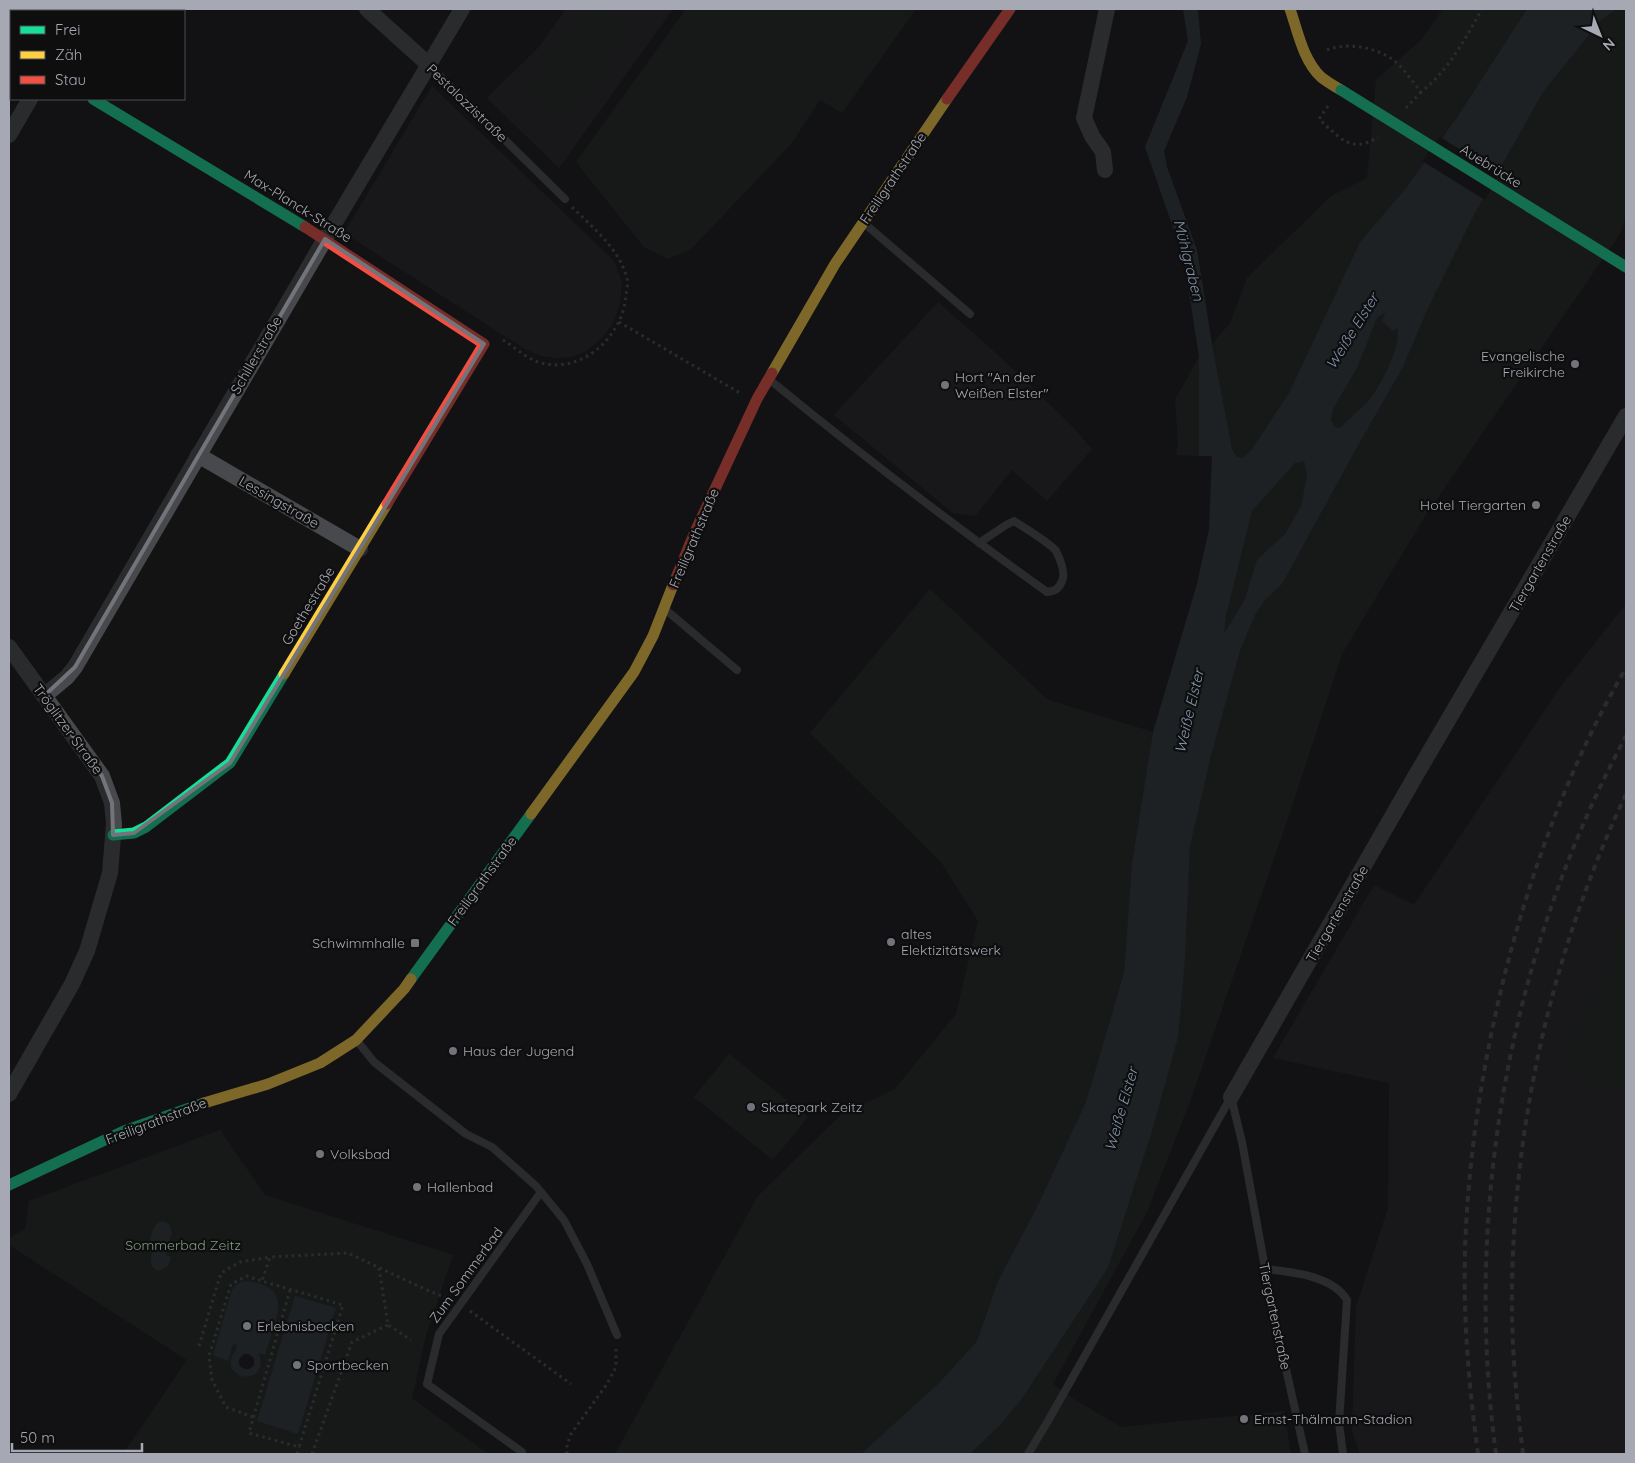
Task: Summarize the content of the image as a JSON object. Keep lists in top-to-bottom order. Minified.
{"streets":{"street":["Pestalozzistraße","Auebrücke","Freiligrathstraße","Max-Planck-Straße","Schillerstraße","Lessingstraße","Tiergartenstraße","Goethestraße","Tröglitzer Straße"],"lane":["Zum Sommerbad"]},"crossings":[["Pestalozzistraße","Schillerstraße"],["Max-Planck-Straße","Schillerstraße"],["Max-Planck-Straße","Goethestraße"],["Schillerstraße","Lessingstraße"],["Schillerstraße","Tröglitzer Straße"],["Lessingstraße","Goethestraße"],["Goethestraße","Tröglitzer Straße"]],"water":["Mühlgraben","Weiße Elster"],"parks":["Sommerbad Zeitz"],"places":{"other":["Evangelische Freikirche","Hort \"An der Weißen Elster\"","Hotel Tiergarten","altes Elektizitätswerk","Haus der Jugend","Skatepark Zeitz","Volksbad","Hallenbad","Erlebnisbecken","Sportbecken","Ernst-Thälmann-Stadion"],"transit":["Schwimmhalle"]},"legend":["Frei","Zäh","Stau"],"scale_bar":"50 m","north":"bottom right"}
